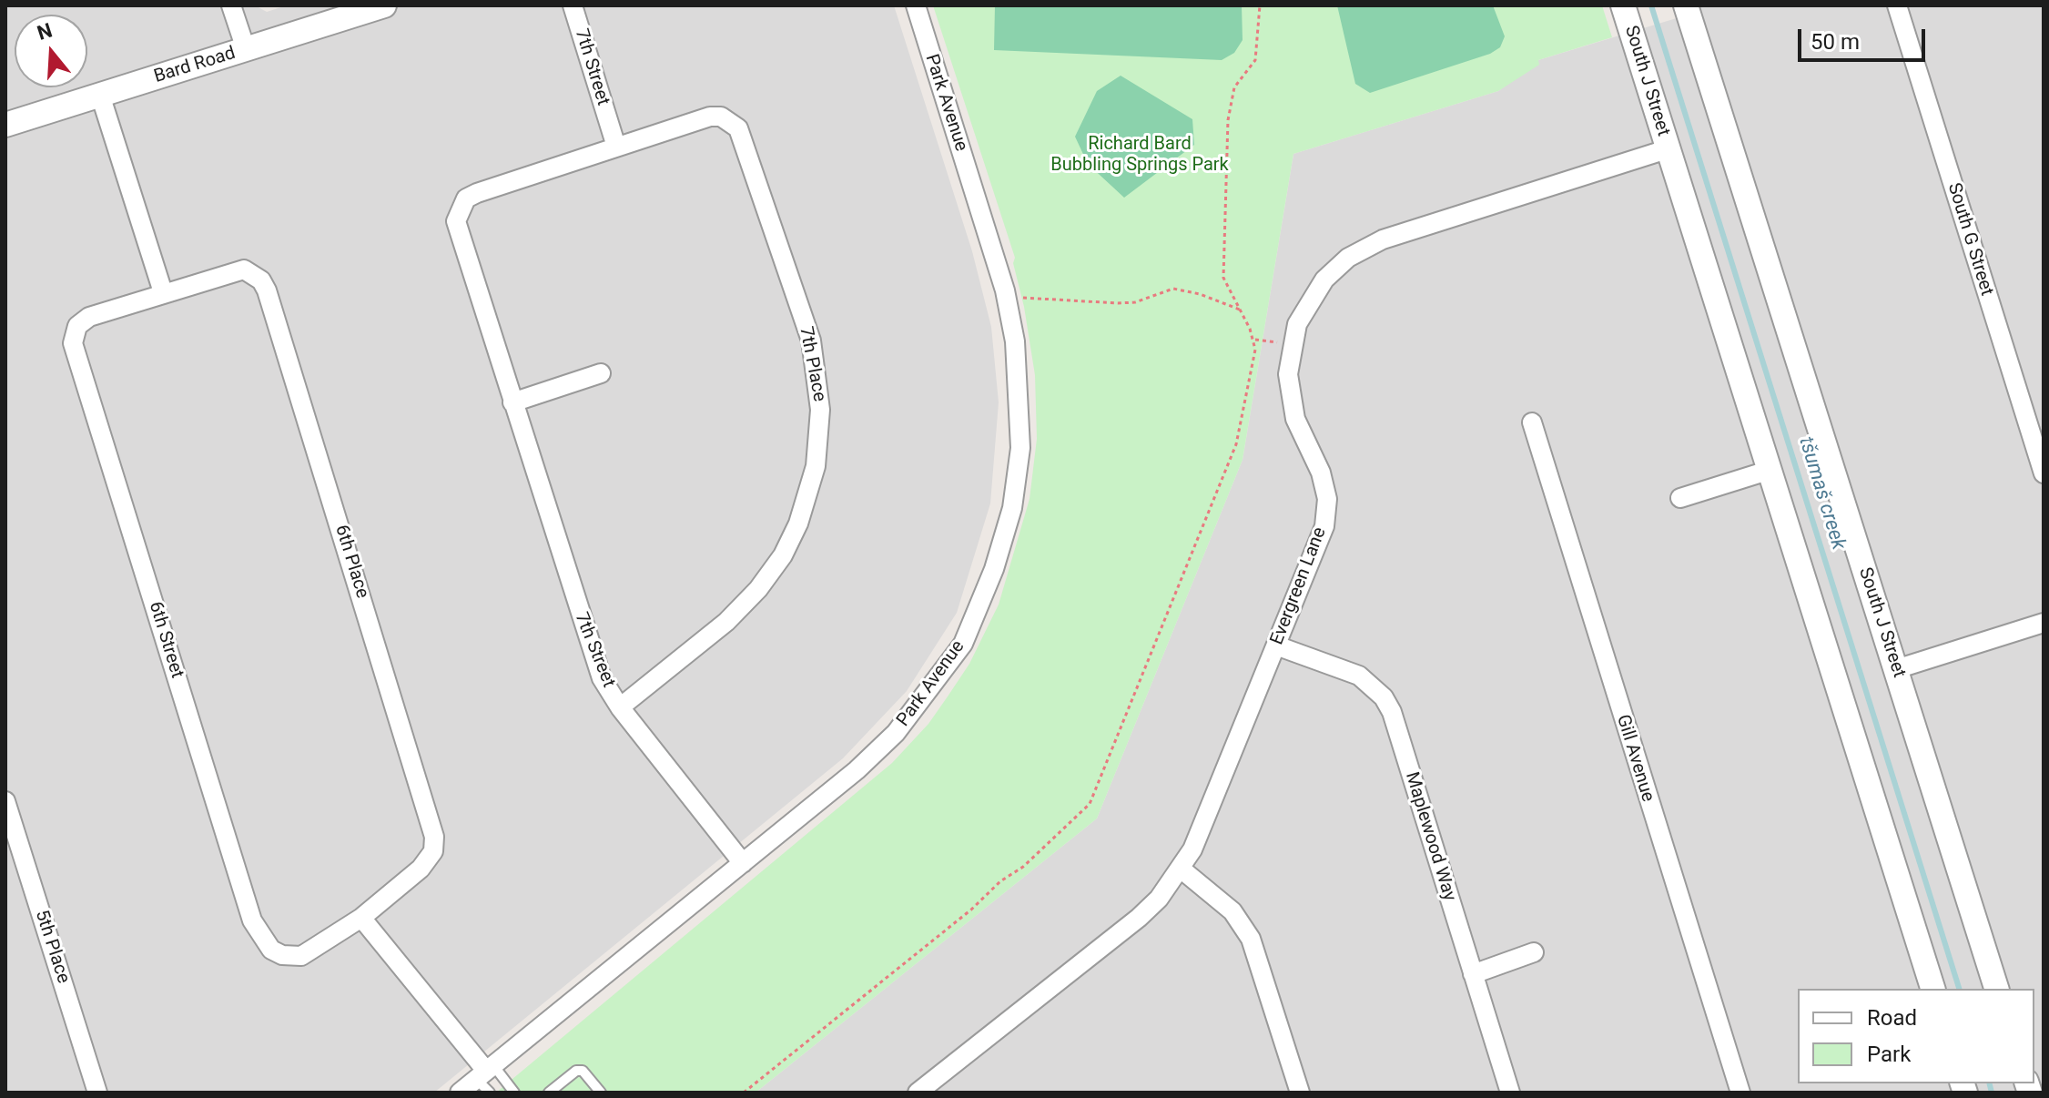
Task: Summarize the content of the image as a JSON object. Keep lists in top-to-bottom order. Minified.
{"streets":{"street":["Bard Road","7th Street","South J Street","Park Avenue","South G Street","7th Place","6th Place","Evergreen Lane","6th Street","Gill Avenue","Maplewood Way","5th Place"]},"crossings":[["7th Street","Park Avenue"],["7th Street","7th Place"],["South J Street","Evergreen Lane"],["6th Place","6th Street"],["Evergreen Lane","Maplewood Way"]],"water":["tšumaš creek"],"parks":["Richard Bard Bubbling Springs Park"],"legend":["Road","Park"],"scale_bar":"50 m","north":"top"}
